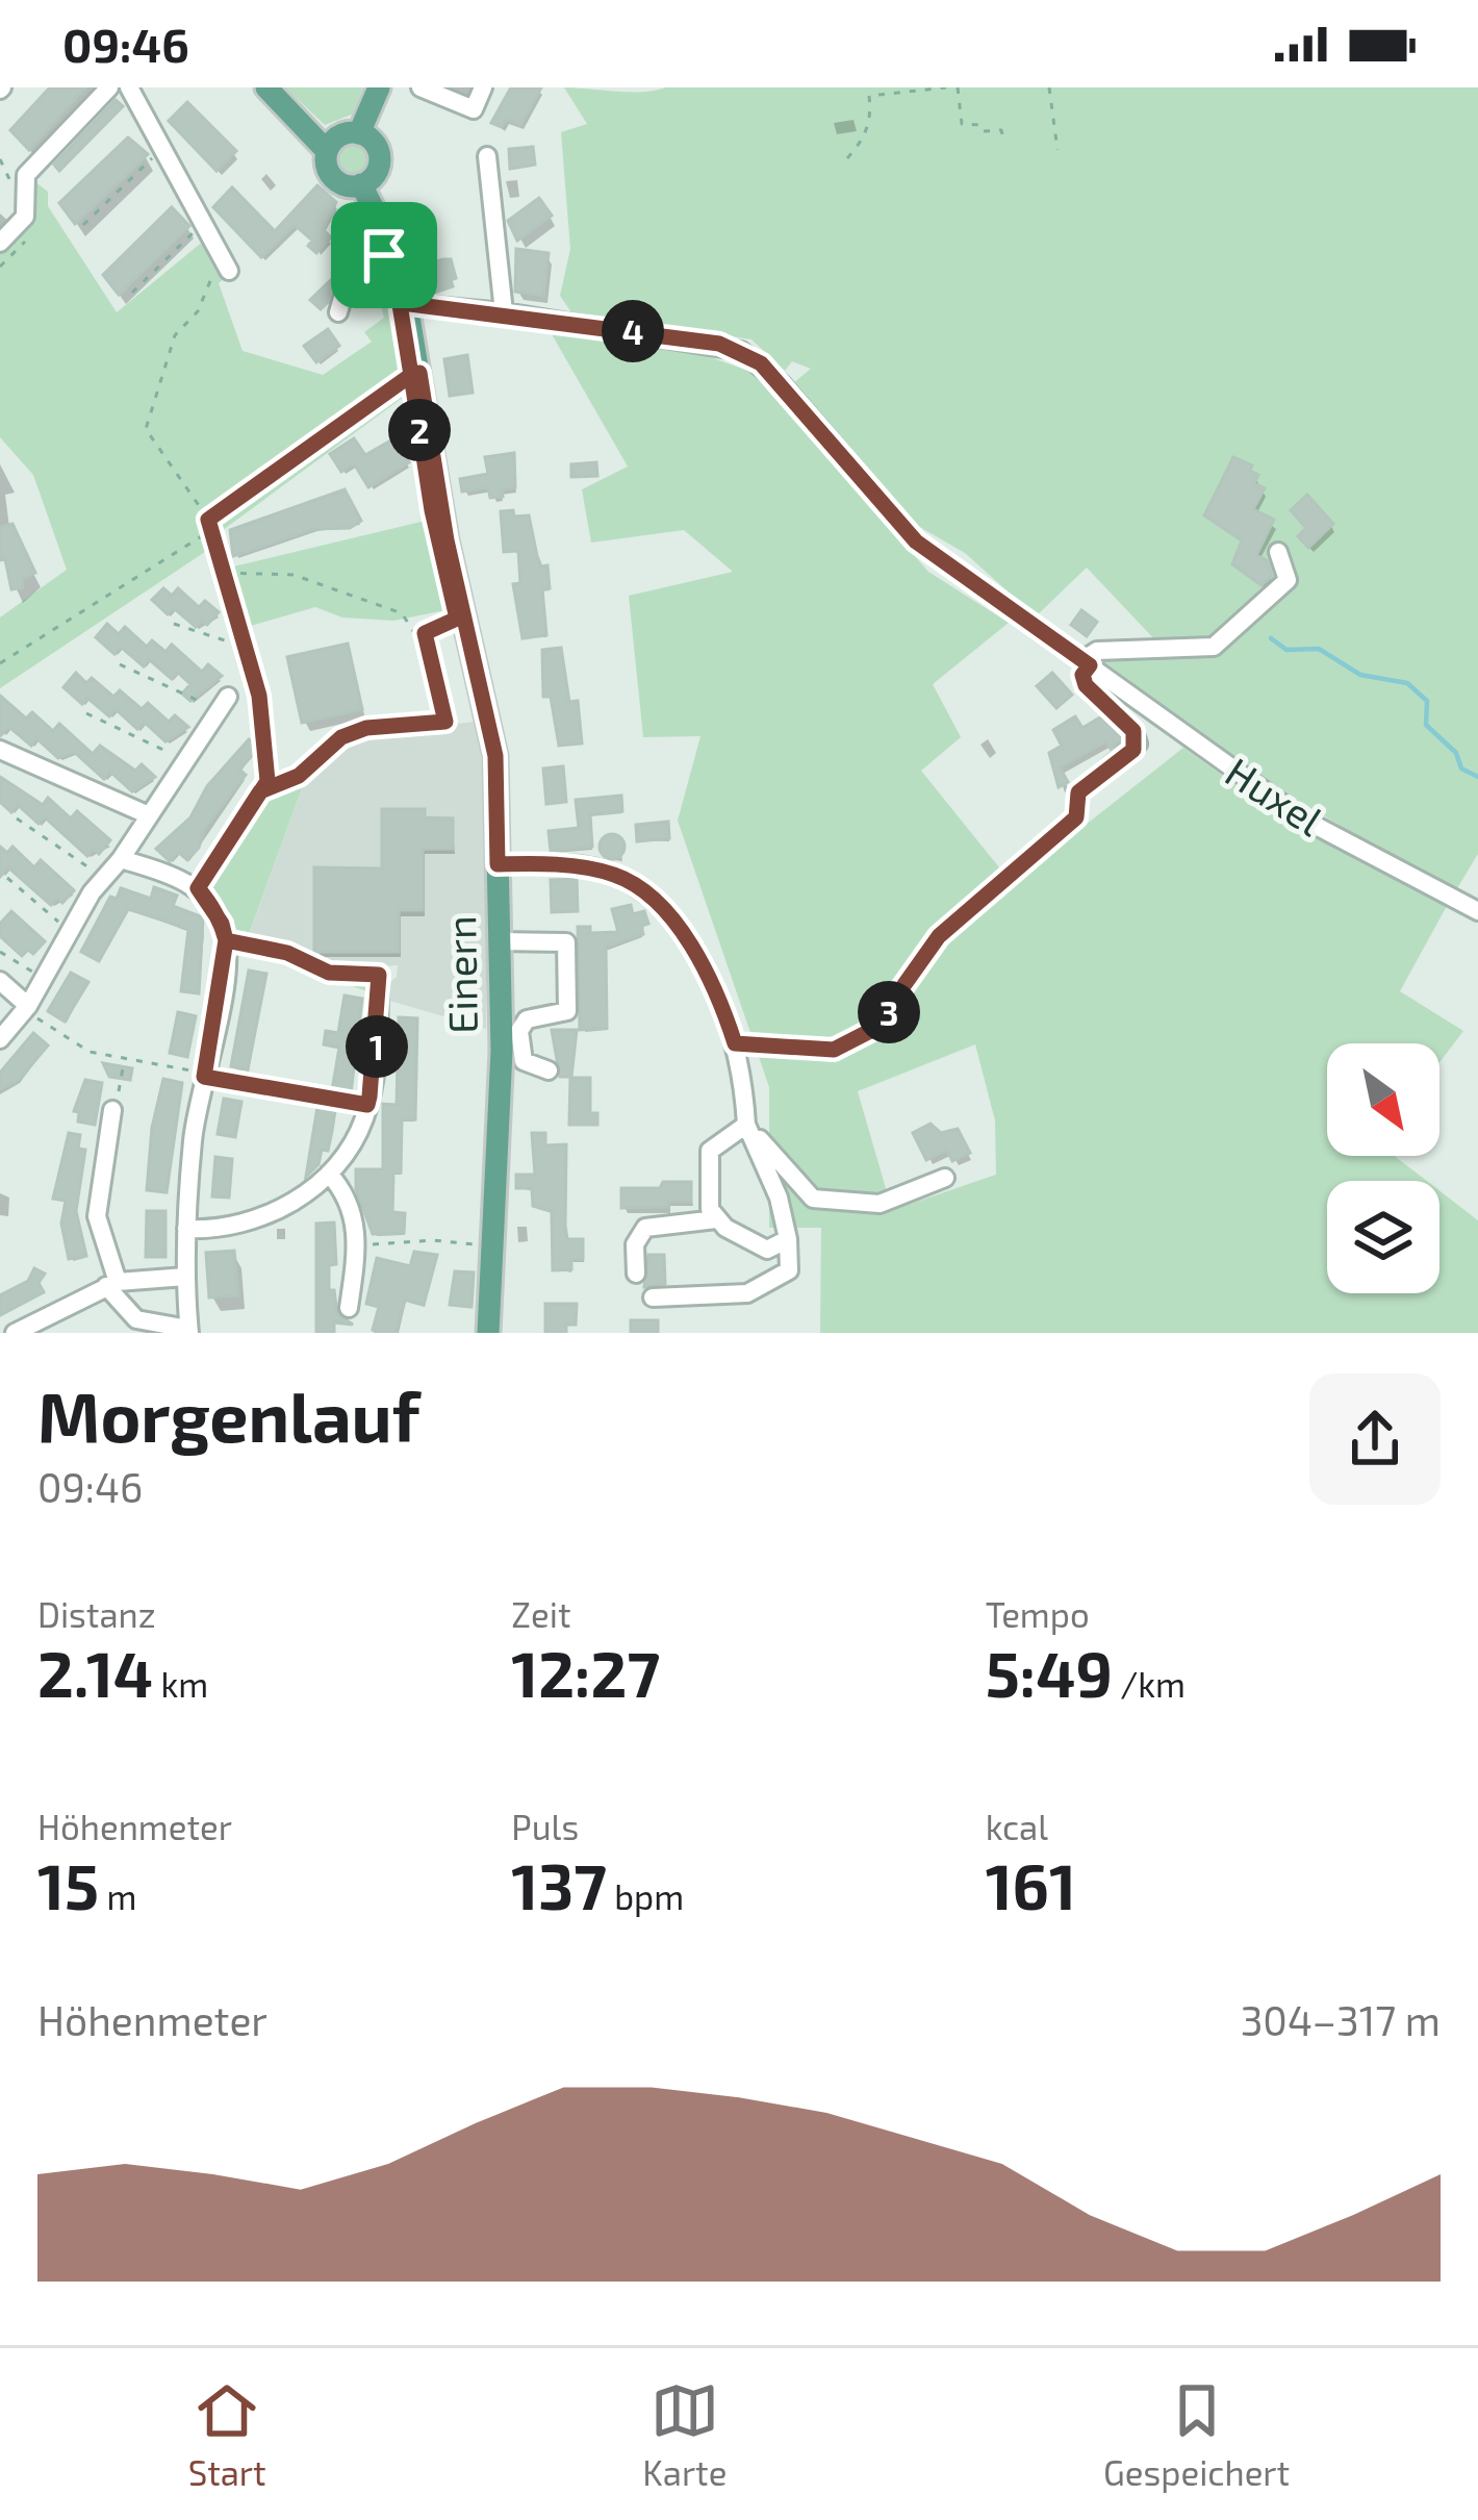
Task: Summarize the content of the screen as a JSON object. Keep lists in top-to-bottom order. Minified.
{"streets":{"main road":["Einern"],"street":["Huxel"]},"crossings":[["Huxel","Einern"]],"north":"bottom right","page":{"status":"09:46","pins":["4","2","3","1"],"heading":["Morgenlauf","09:46"],"stats":[["Distanz","2.14 km"],["Zeit","12:27"],["Tempo","5:49 /km"],["Höhenmeter","15 m"],["Puls","137 bpm"],["kcal","161"]],"chart":["Höhenmeter","304–317 m"],"tabs":["Start","Karte","Gespeichert"]}}
